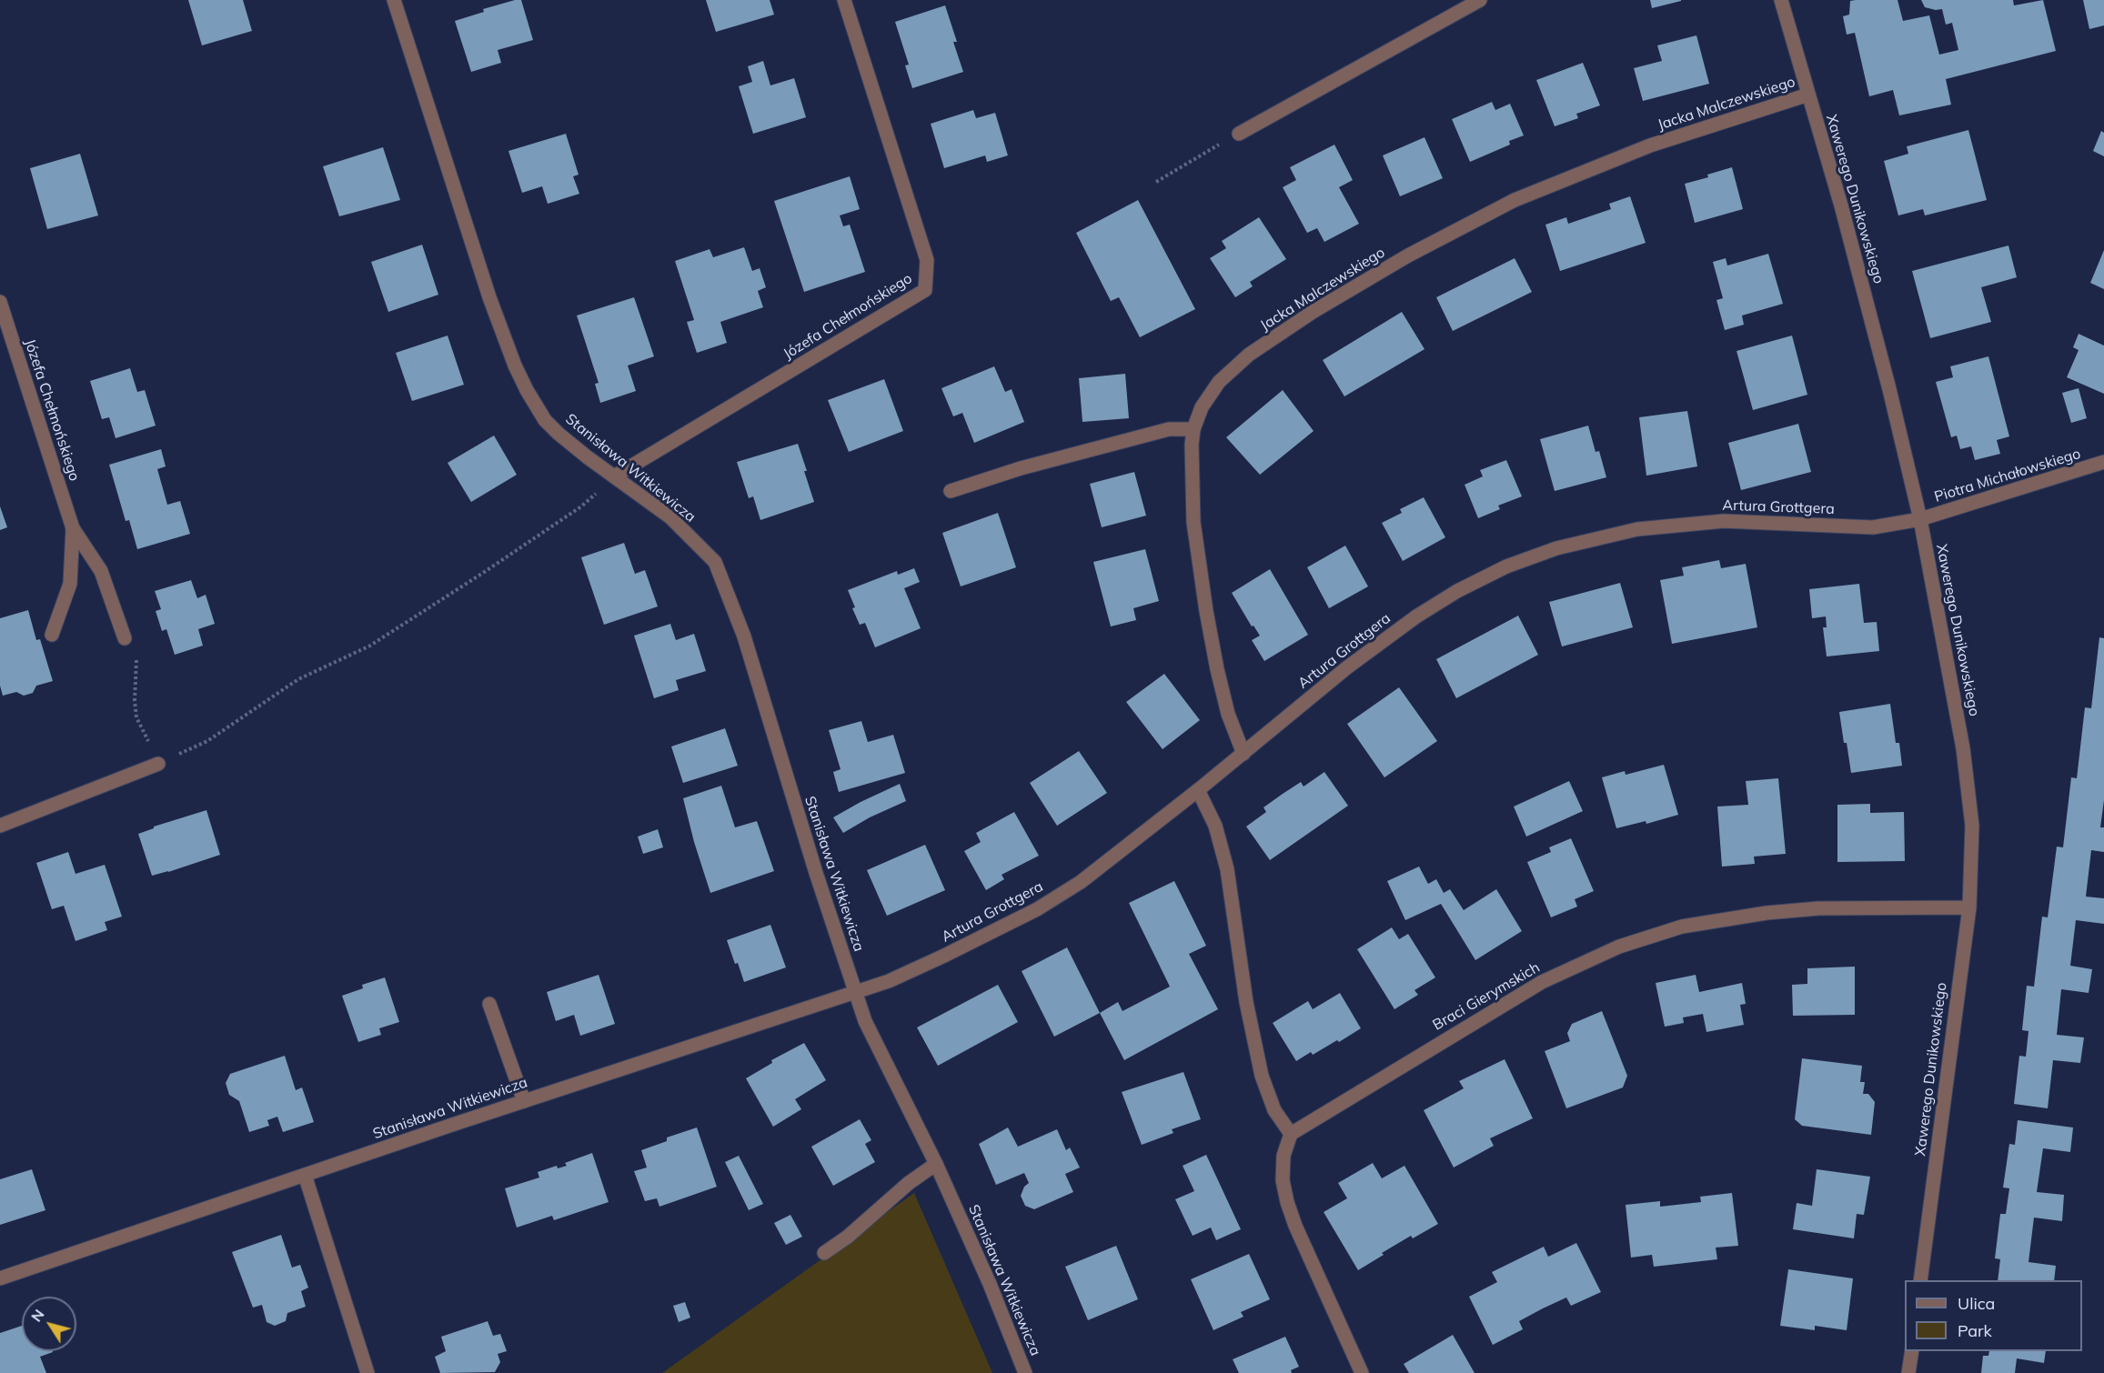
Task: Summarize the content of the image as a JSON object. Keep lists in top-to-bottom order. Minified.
{"streets":{"street":["Jacka Malczewskiego","Xawerego Dunikowskiego","Józefa Chełmońskiego","Stanisława Witkiewicza","Piotra Michałowskiego","Artura Grottgera","Braci Gierymskich"]},"crossings":[["Jacka Malczewskiego","Xawerego Dunikowskiego"],["Jacka Malczewskiego","Artura Grottgera"],["Xawerego Dunikowskiego","Piotra Michałowskiego"],["Xawerego Dunikowskiego","Artura Grottgera"],["Xawerego Dunikowskiego","Braci Gierymskich"],["Józefa Chełmońskiego","Stanisława Witkiewicza"],["Stanisława Witkiewicza","Artura Grottgera"],["Piotra Michałowskiego","Artura Grottgera"]],"legend":["Ulica","Park"],"north":"top left"}
